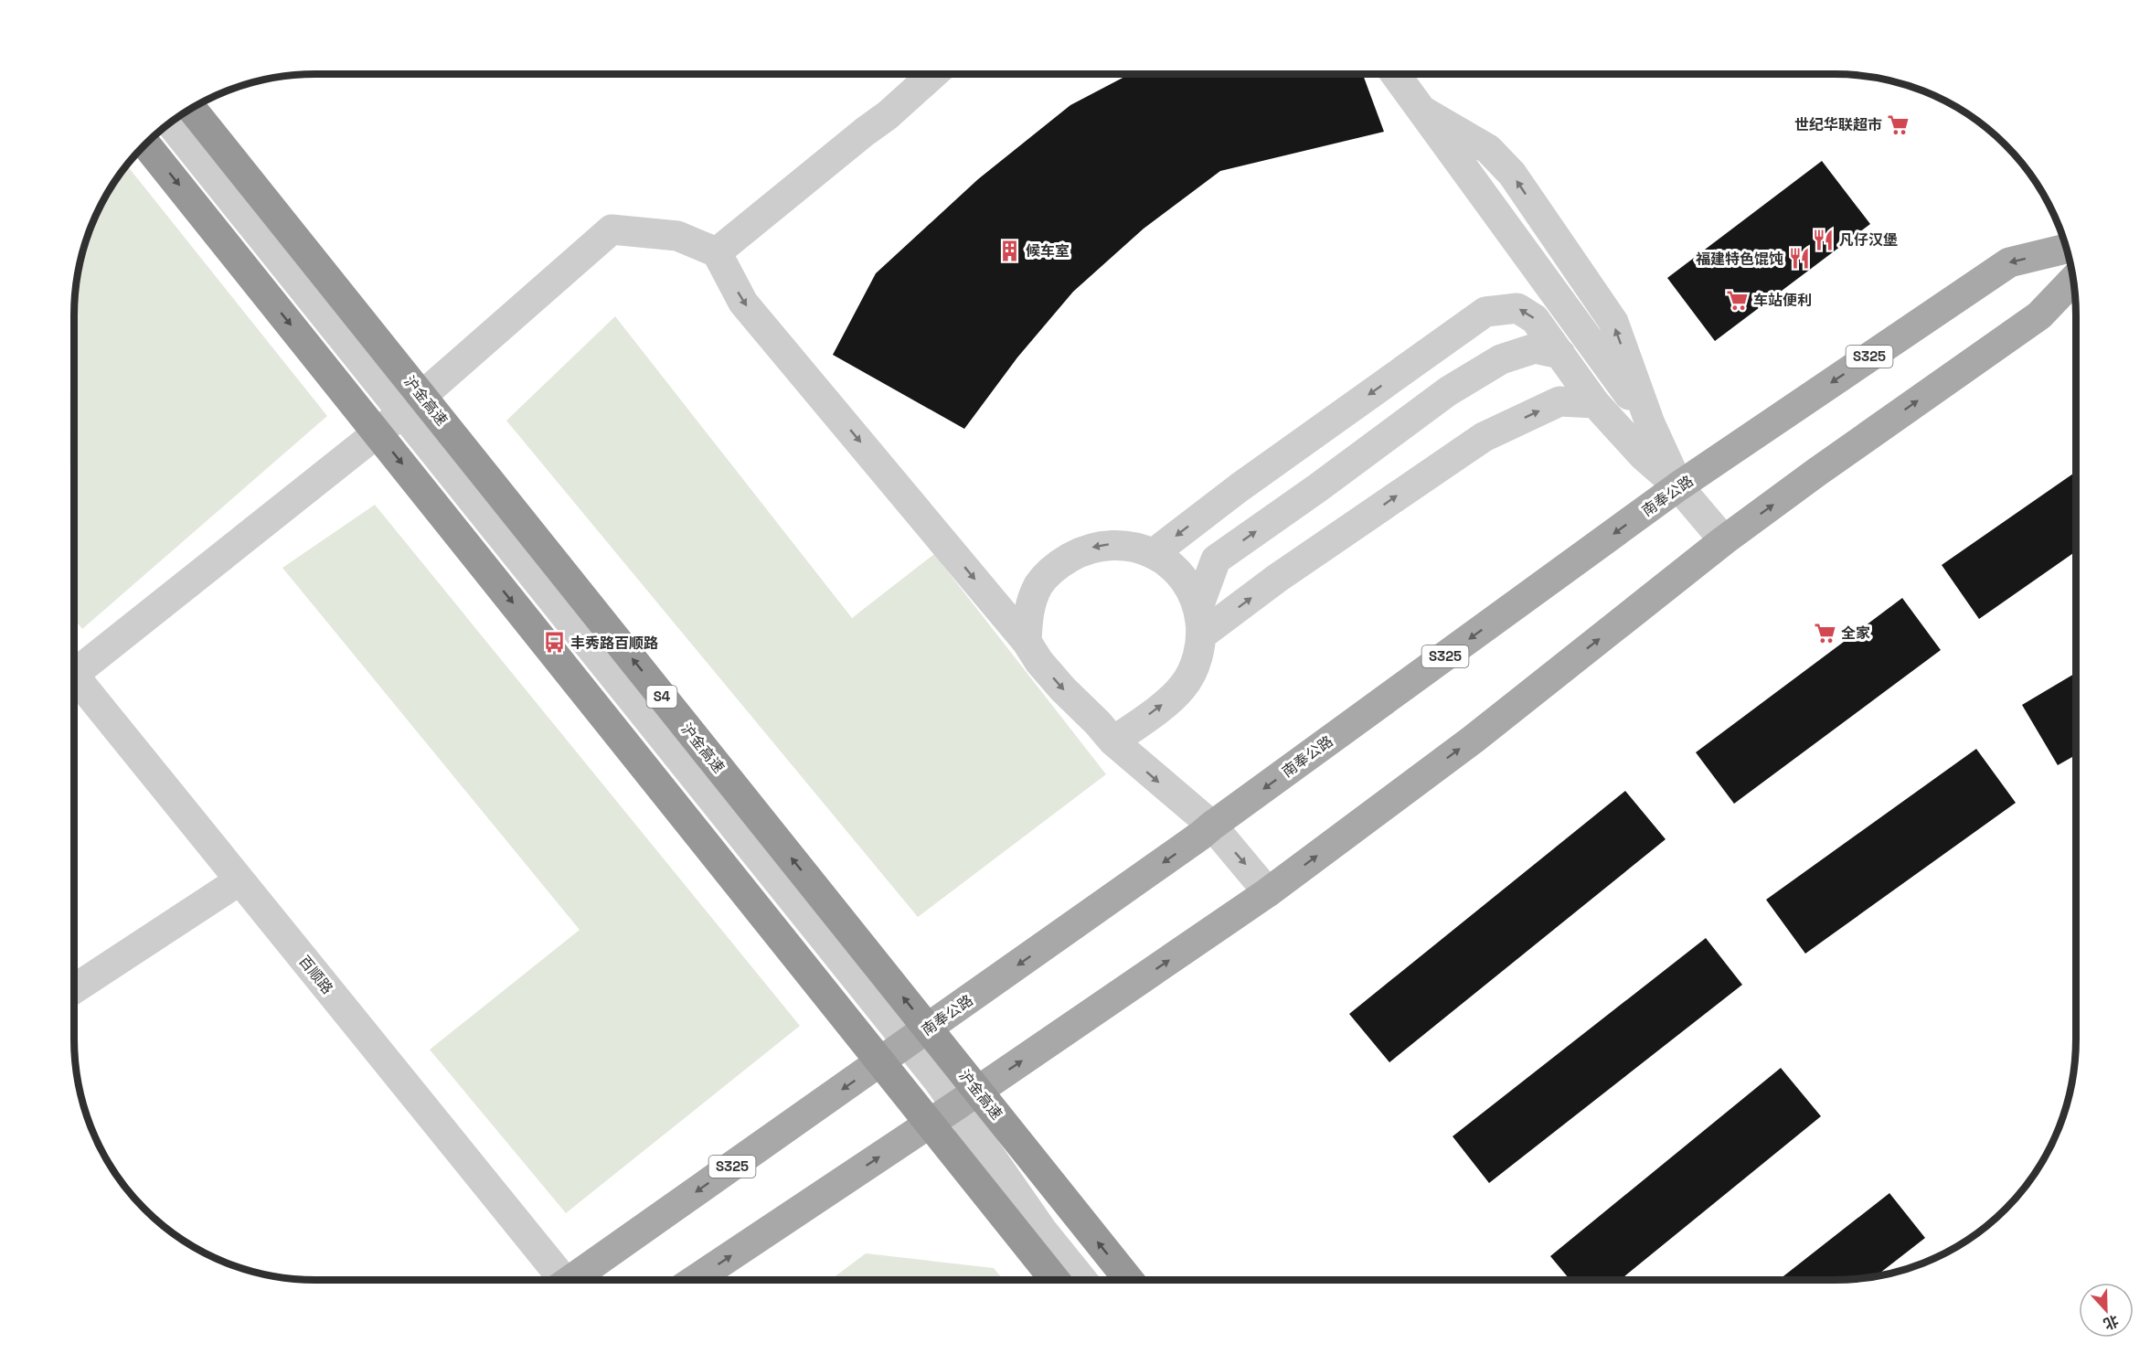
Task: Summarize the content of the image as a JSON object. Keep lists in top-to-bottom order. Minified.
{"streets":{"highway":["沪金高速","S4"],"main road":["S325","南奉公路"],"street":["百顺路"]},"places":{"supermarket":["世纪华联超市","车站便利","全家"],"restaurant":["凡仔汉堡","福建特色馄饨"],"building":["候车室"],"bus stop":["丰秀路百顺路"]},"north":"bottom"}
